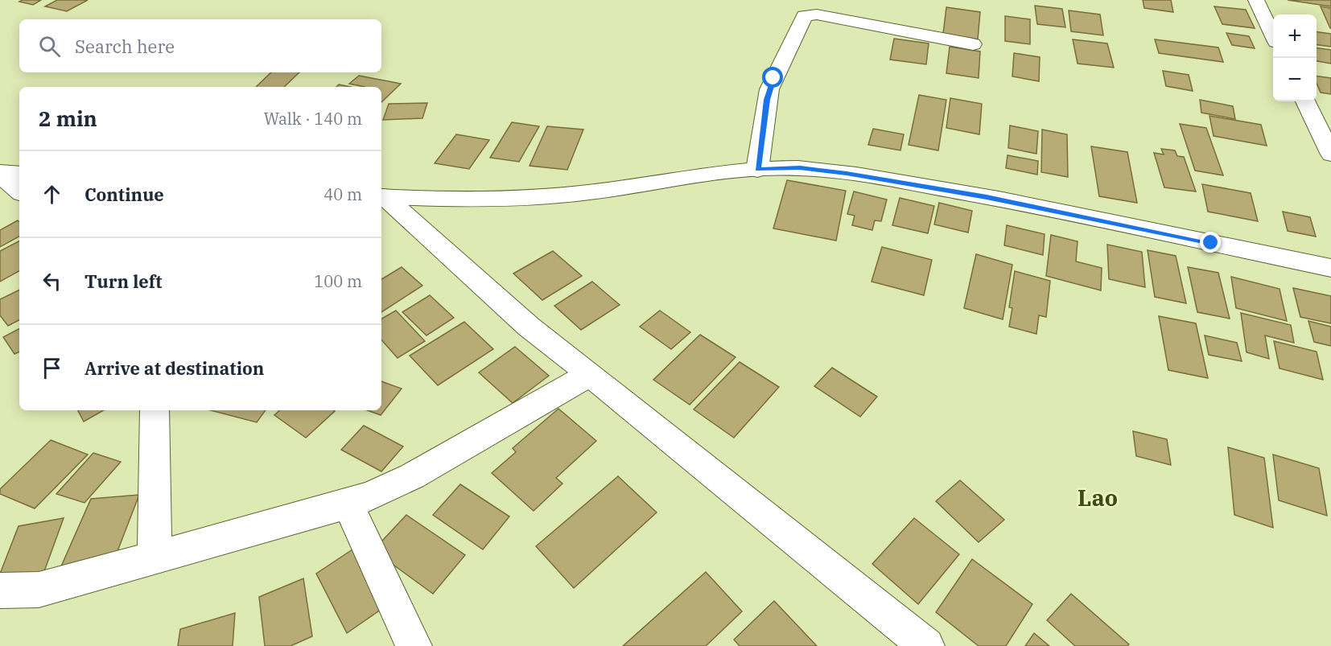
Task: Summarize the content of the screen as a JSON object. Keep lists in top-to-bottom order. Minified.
{"districts":["Lao"],"page":{"map_buttons":["+","−"],"search":"Search here","heading":["2 min","Walk · 140 m"],"list":[["Continue","40 m"],["Turn left","100 m"],"Arrive at destination"]}}
